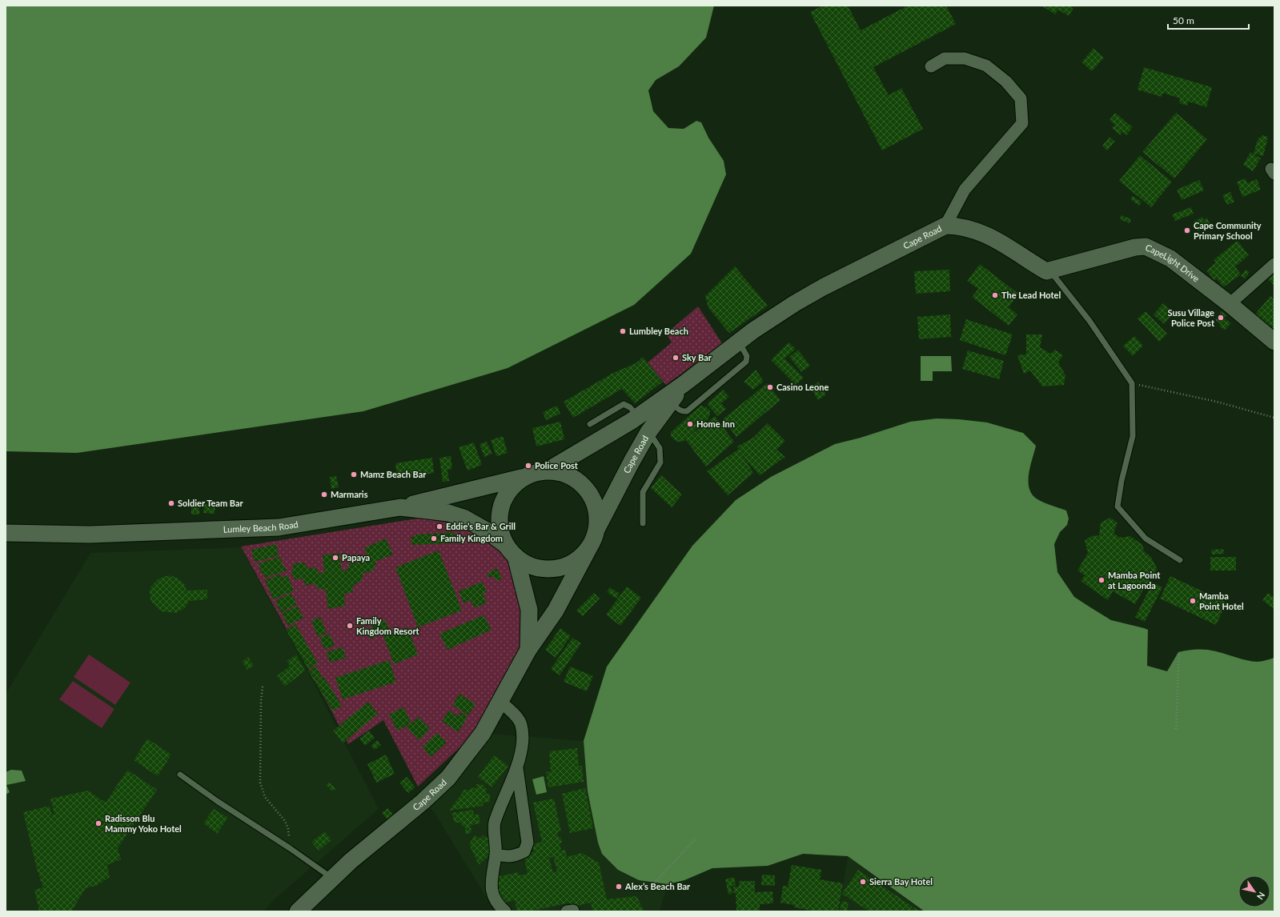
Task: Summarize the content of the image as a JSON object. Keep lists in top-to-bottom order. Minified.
{"streets":{"main road":["Cape Road","CapeLight Drive","Lumley Beach Road"]},"crossings":[["Cape Road","CapeLight Drive"],["Cape Road","Lumley Beach Road"]],"places":["Cape Community Primary School","The Lead Hotel","Susu Village Police Post","Lumbley Beach","Sky Bar","Casino Leone","Home Inn","Police Post","Mamz Beach Bar","Marmaris","Soldier Team Bar","Eddie’s Bar & Grill","Family Kingdom","Papaya","Mamba Point at Lagoonda","Mamba Point Hotel","Family Kingdom Resort","Radisson Blu Mammy Yoko Hotel","Sierra Bay Hotel","Alex’s Beach Bar"],"scale_bar":"50 m","north":"bottom right"}
